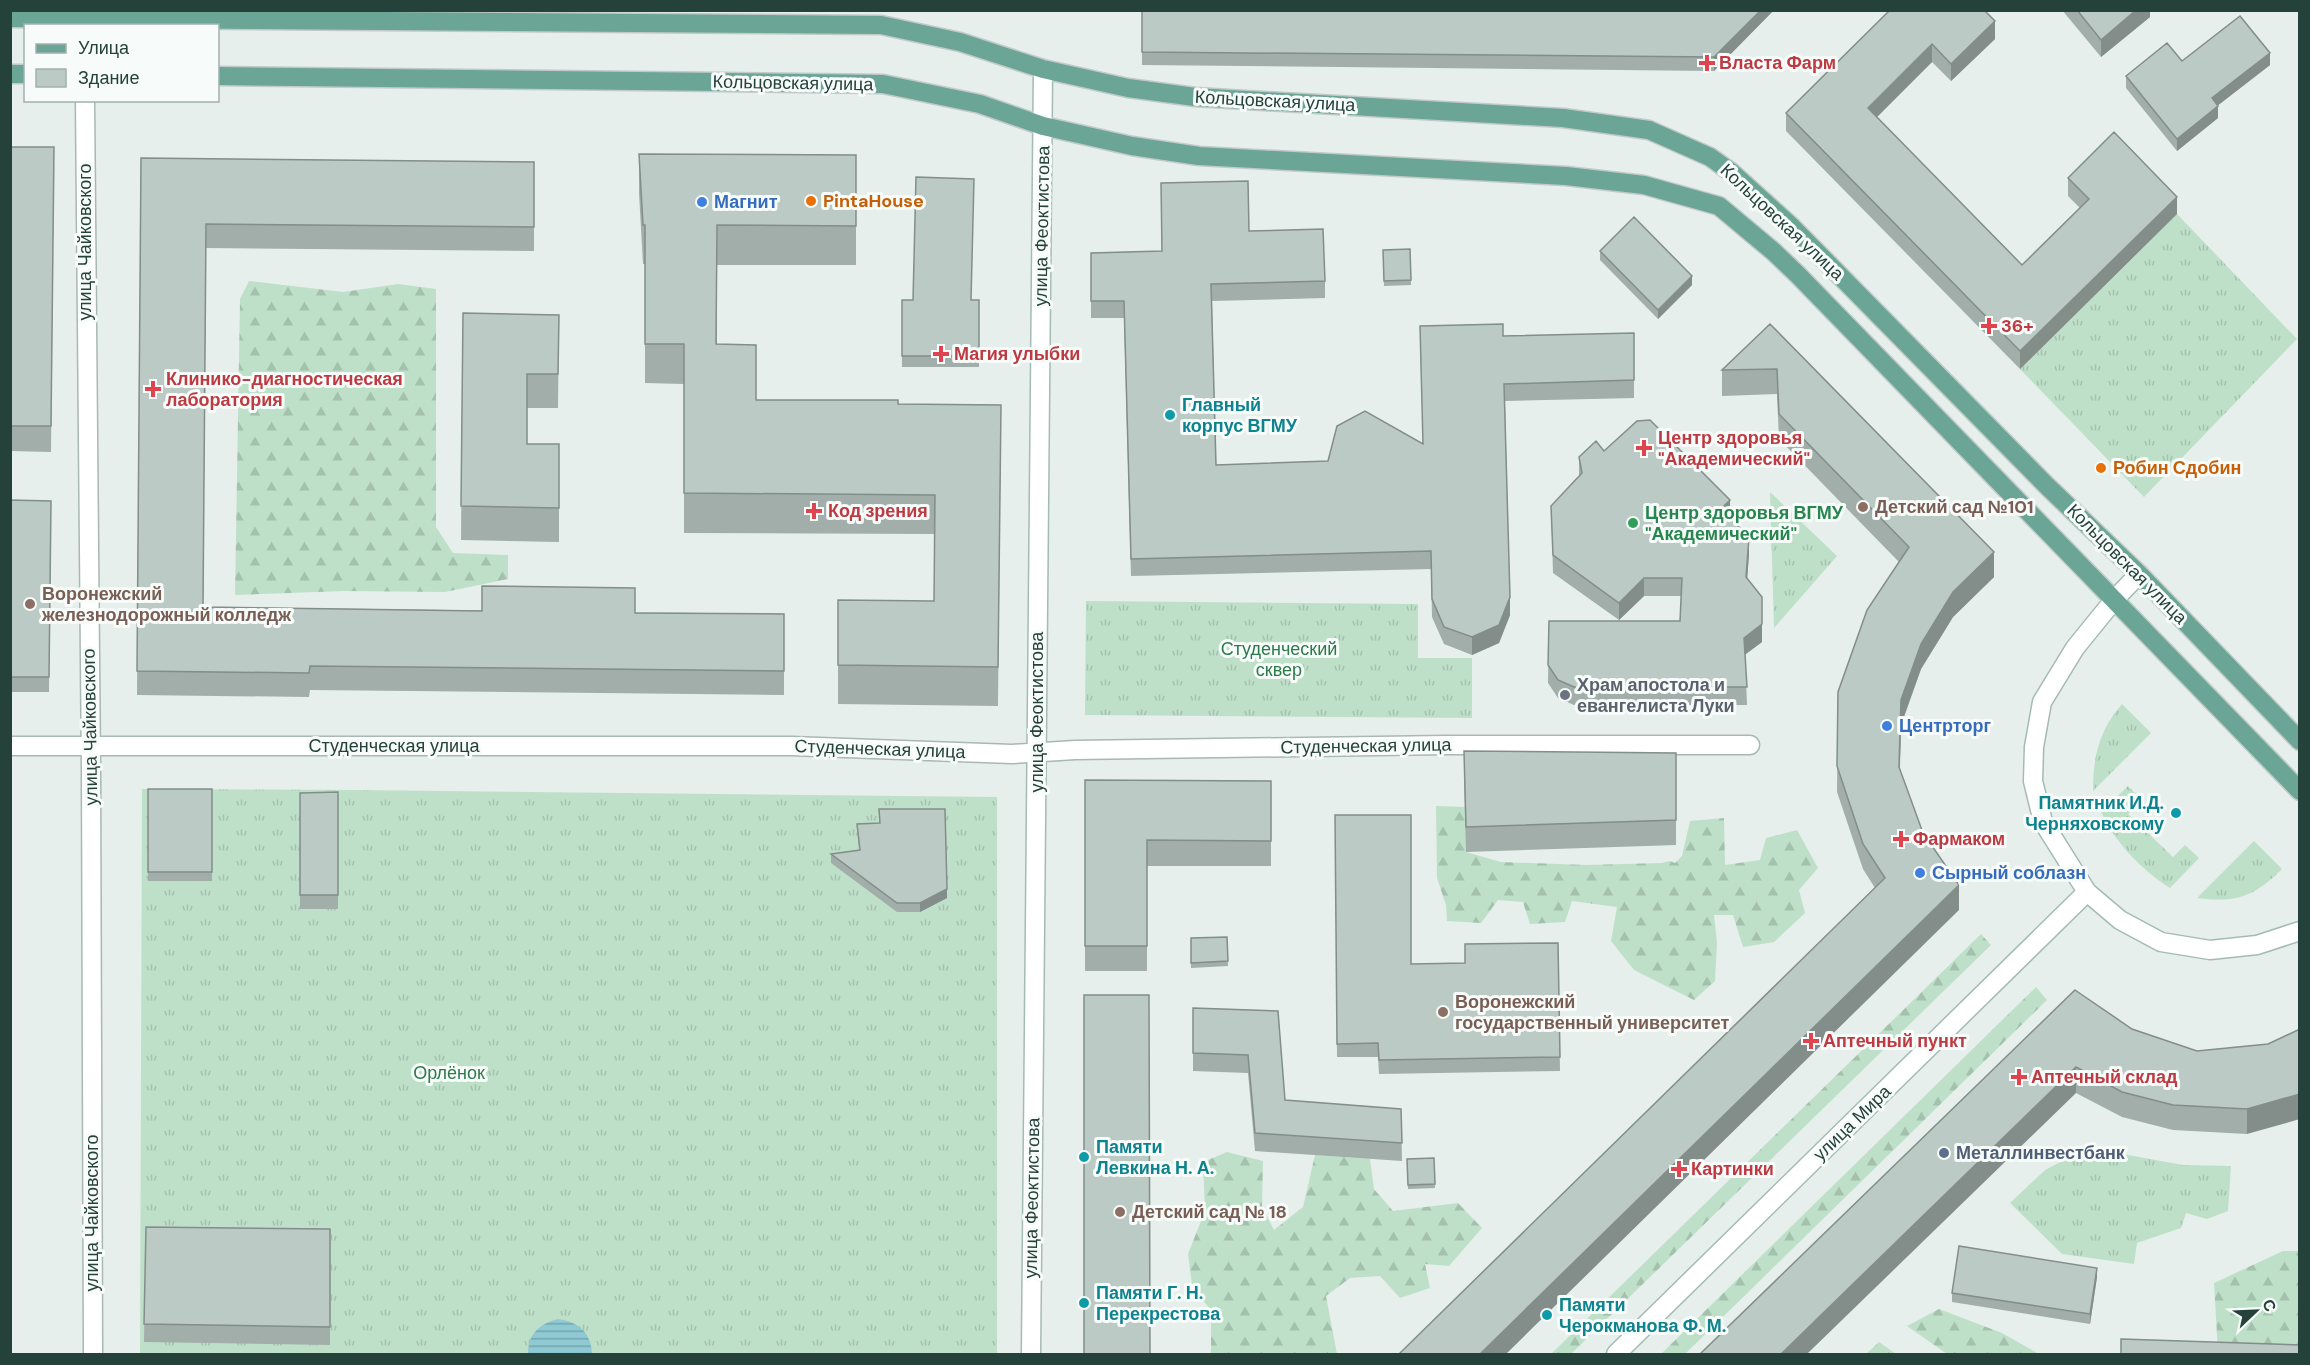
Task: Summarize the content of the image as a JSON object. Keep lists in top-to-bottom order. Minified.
{"streets":{"main road":["Кольцовская улица"],"street":["улица Феоктистова","улица Чайковского","Студенческая улица","улица Мира"]},"crossings":[["Кольцовская улица","улица Феоктистова"],["улица Феоктистова","Студенческая улица"],["улица Чайковского","Студенческая улица"]],"parks":["Студенческий сквер","Орлёнок"],"places":{"health":["Власта Фарм","36+","Магия улыбки","Клинико-диагностическая лаборатория","Центр здоровья \"Академический\"","Код зрения","Фармаком","Аптечный пункт","Аптечный склад","Картинки"],"other":["PintaHouse","Магнит","Главный корпус ВГМУ","Робин Сдобин","Детский сад №101","Центр здоровья ВГМУ \"Академический\"","Воронежский железнодорожный колледж","Храм апостола и евангелиста Луки","Центрторг","Памятник И.Д. Черняховскому","Сырный соблазн","Воронежский государственный университет","Металлинвестбанк","Памяти Левкина Н. А.","Детский сад № 18","Памяти Г. Н. Перекрестова","Памяти Черокманова Ф. М."]},"legend":["Улица","Здание"],"north":"top right"}
